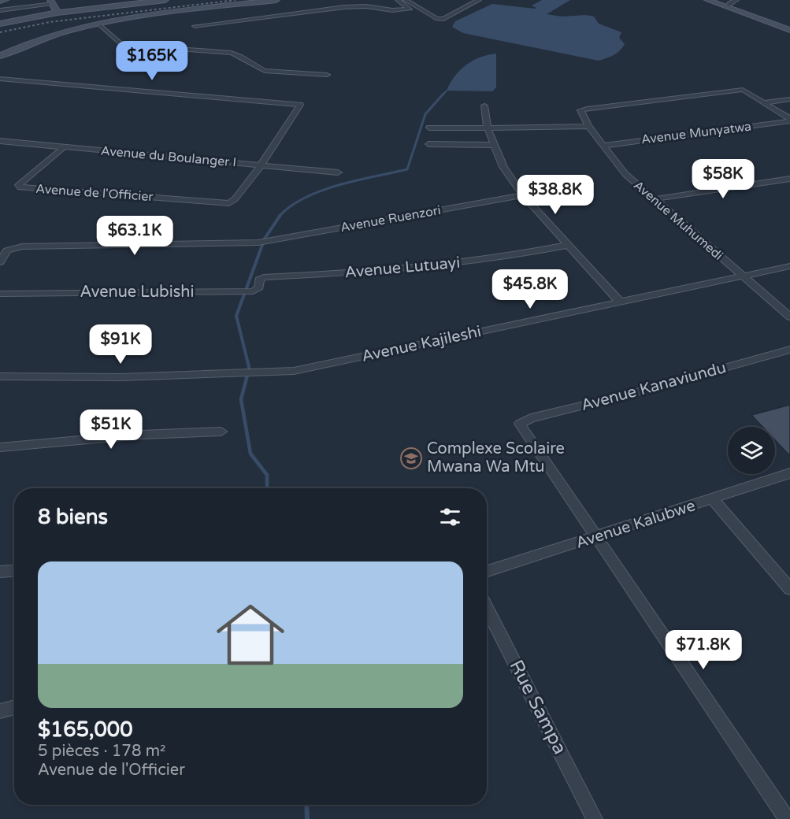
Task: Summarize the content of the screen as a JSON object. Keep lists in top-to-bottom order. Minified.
{"streets":{"street":["Avenue Munyatwa","Avenue du Boulanger I","Avenue de l'Officier","Avenue Ruenzori","Avenue Muhumedi","Avenue Lutuayi","Avenue Lubishi","Avenue Kajileshi","Avenue Kanaviundu","Avenue Kalubwe","Rue Sampa"]},"crossings":[["Avenue Munyatwa","Avenue Muhumedi"],["Avenue du Boulanger I","Avenue de l'Officier"],["Avenue Muhumedi","Avenue Kajileshi"],["Avenue Lutuayi","Avenue Lubishi"],["Avenue Kanaviundu","Avenue Kalubwe"]],"places":{"school or university":["Complexe Scolaire Mwana Wa Mtu"]},"page":{"price":["$165K","$58K","$38.8K","$63.1K","$45.8K","$91K","$51K","$71.8K"],"heading":"8 biens","list":[{"name":"$165,000","note":"5 pièces · 178 m² · Avenue de l'Officier"}]}}
